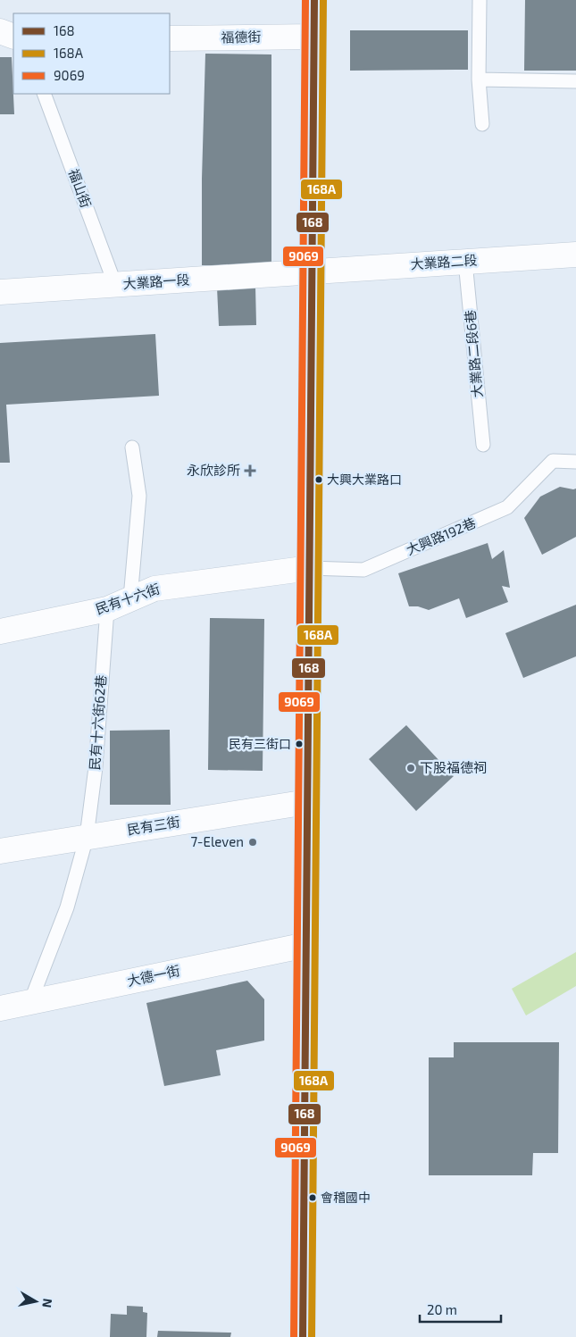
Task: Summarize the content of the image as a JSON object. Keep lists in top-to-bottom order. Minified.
{"streets":{"street":["福德街","大業路二段","大業路一段","民有十六街","民有三街","大德一街"],"lane":["福山街","大業路二段6巷","大興路192巷","民有十六街62巷"]},"crossings":[["福山街","大業路一段"],["大業路二段","大業路一段"],["大業路二段","大業路二段6巷"],["大興路192巷","民有十六街"],["民有十六街","民有十六街62巷"],["民有十六街62巷","民有三街"],["民有十六街62巷","大德一街"]],"places":{"health":["永欣診所"],"other":["大興大業路口","民有三街口","下股福德祠","7-Eleven","會稽國中"]},"lines":["transit line 168","transit line 168A","transit line 9069"],"legend":["168","168A","9069"],"scale_bar":"20 m","north":"right"}
